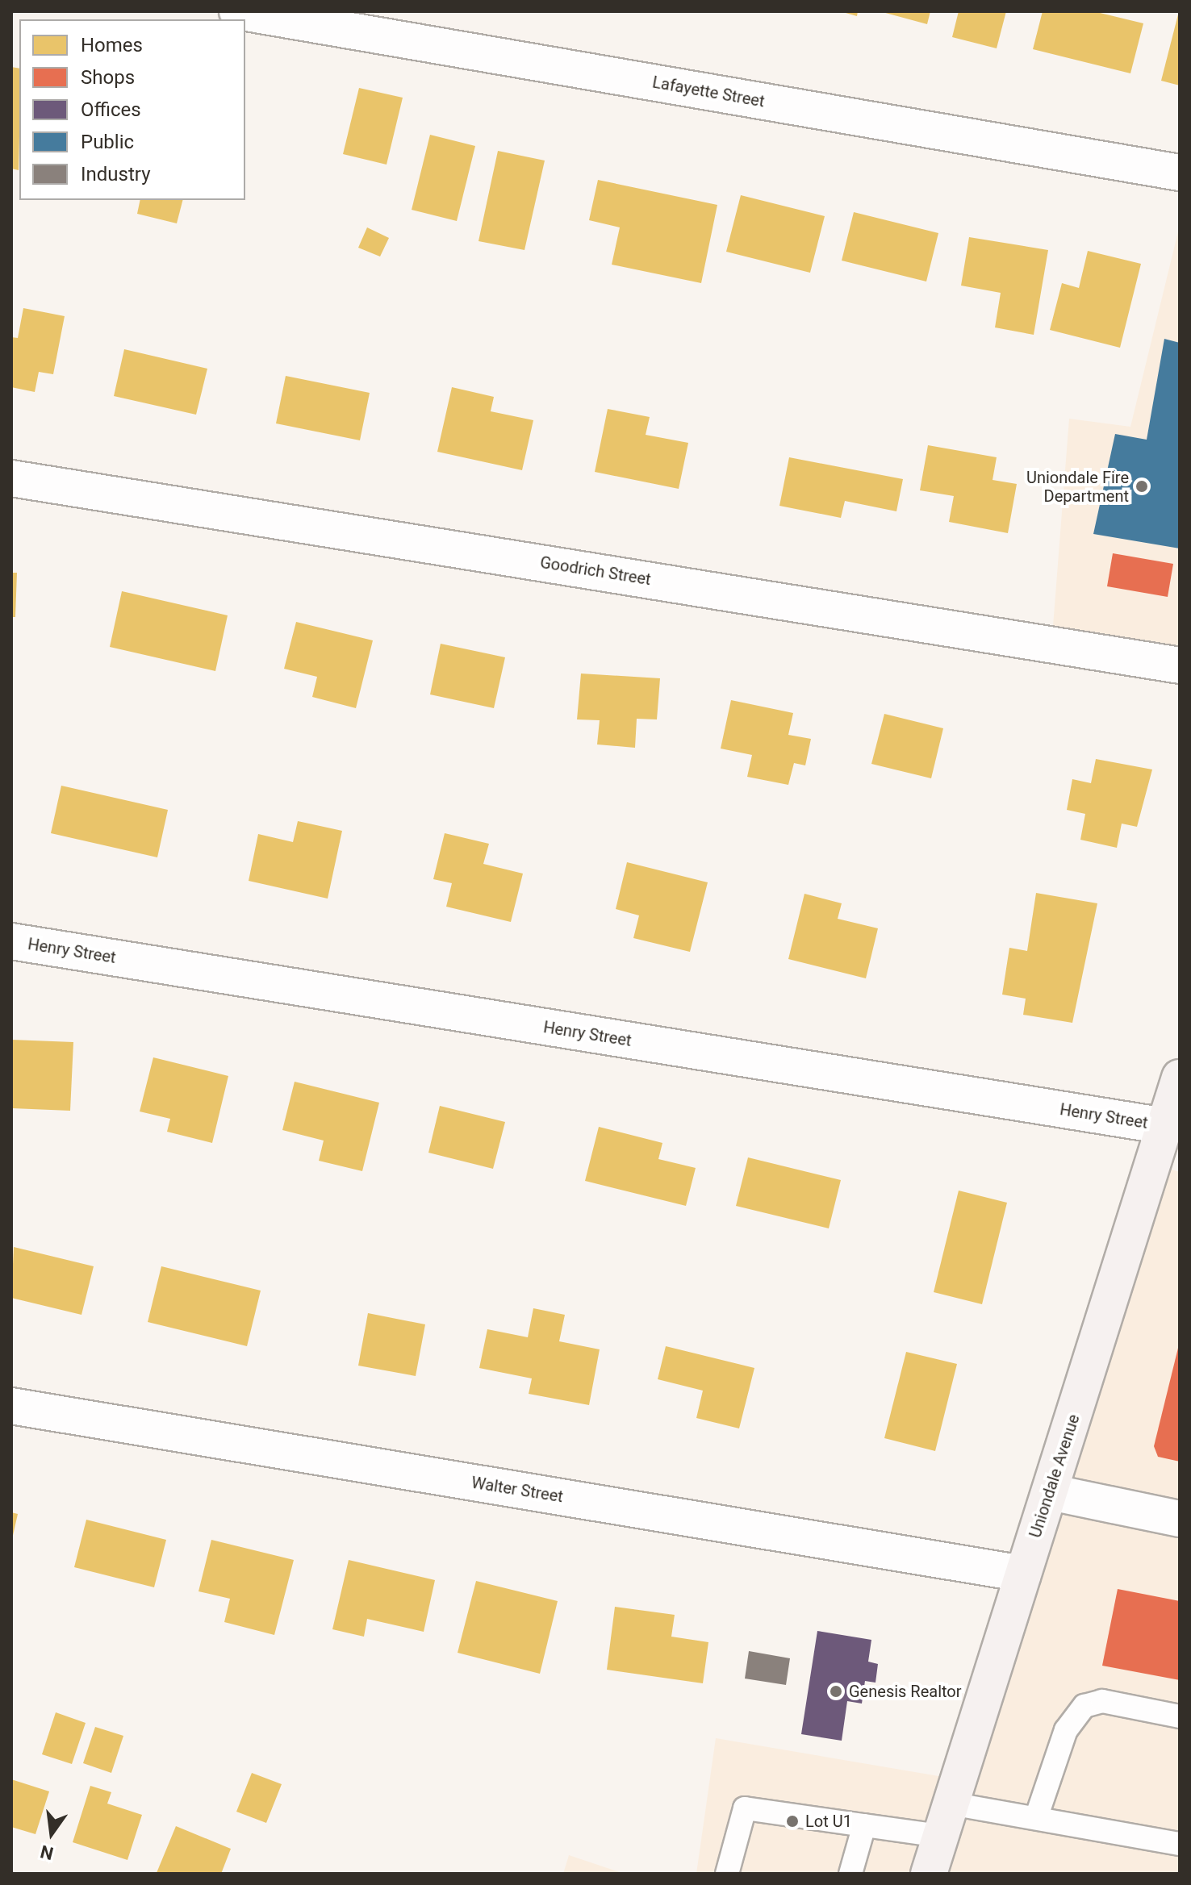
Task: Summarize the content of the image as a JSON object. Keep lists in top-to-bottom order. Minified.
{"streets":{"main road":["Uniondale Avenue"],"street":["Lafayette Street","Goodrich Street","Henry Street","Walter Street"]},"crossings":[["Henry Street","Uniondale Avenue"],["Uniondale Avenue","Walter Street"]],"places":["Uniondale Fire Department","Genesis Realtor","Lot U1"],"legend":["Homes","Shops","Offices","Public","Industry"],"north":"bottom"}
